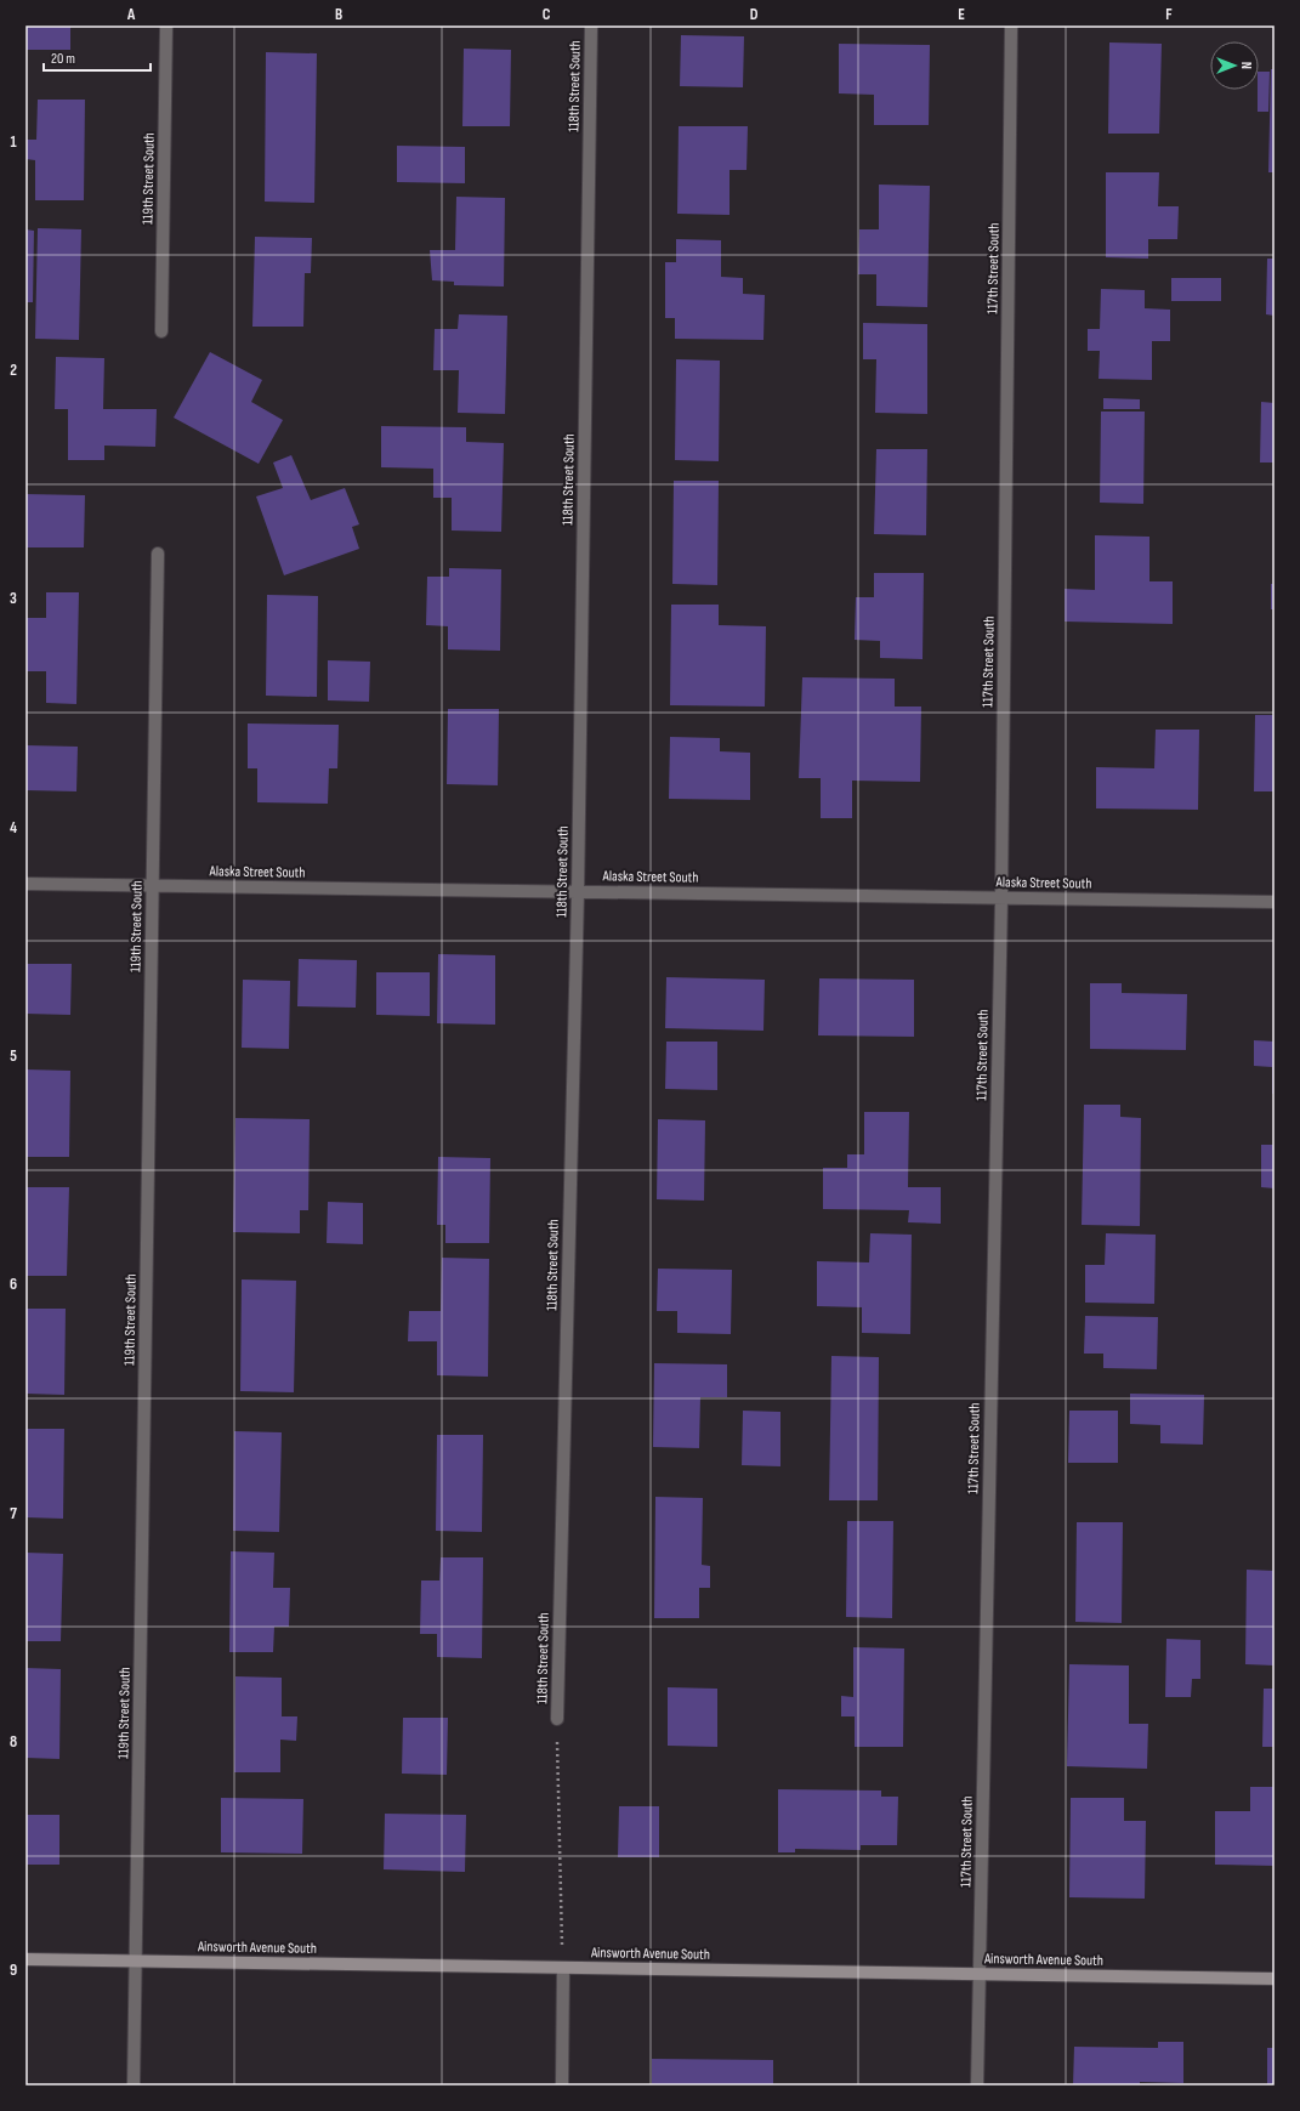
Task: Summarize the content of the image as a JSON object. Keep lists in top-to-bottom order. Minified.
{"streets":{"street":["118th Street South","119th Street South","117th Street South","Alaska Street South","Ainsworth Avenue South"]},"crossings":[["118th Street South","Alaska Street South"],["119th Street South","Alaska Street South"],["119th Street South","Ainsworth Avenue South"],["117th Street South","Alaska Street South"],["117th Street South","Ainsworth Avenue South"]],"scale_bar":"20 m","north":"right","grid":{"columns":["A","B","C","D","E","F"],"rows":["1","2","3","4","5","6","7","8","9"]}}
